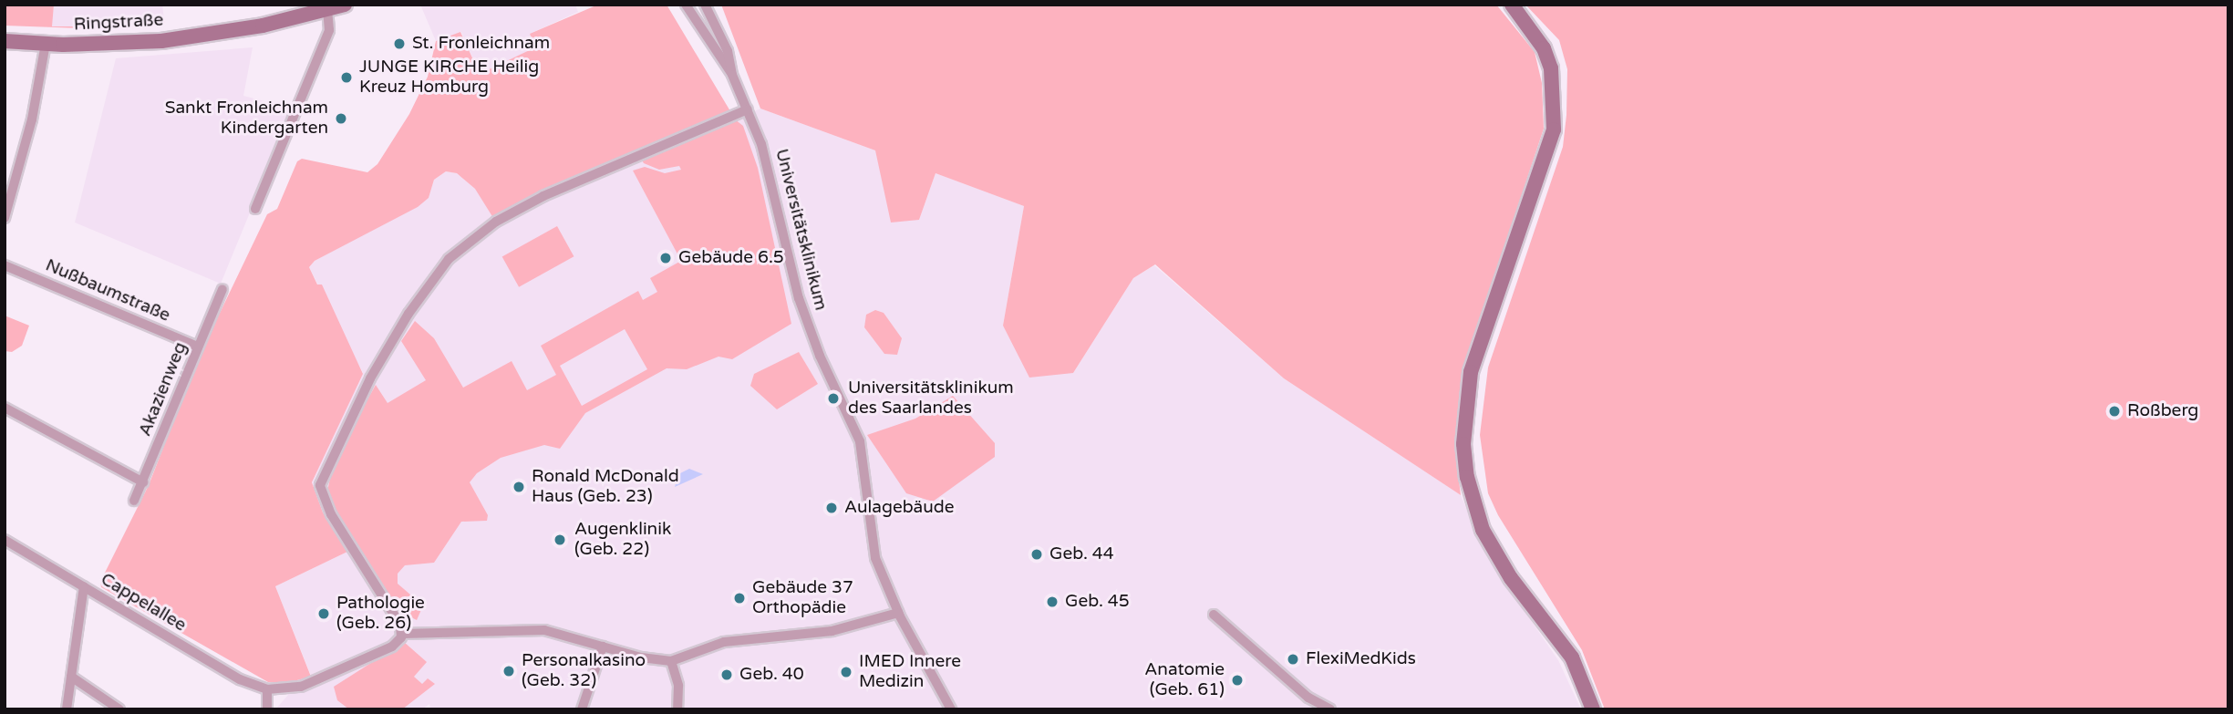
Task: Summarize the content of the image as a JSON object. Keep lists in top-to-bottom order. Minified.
{"streets":{"street":["Ringstraße","Universitätsklinikum","Nußbaumstraße","Akazienweg","Cappelallee"]},"crossings":[["Nußbaumstraße","Akazienweg"]],"places":["St. Fronleichnam","JUNGE KIRCHE Heilig Kreuz Homburg","Sankt Fronleichnam Kindergarten","Gebäude 6.5","Universitätsklinikum des Saarlandes","Roßberg","Ronald McDonald Haus (Geb. 23)","Aulagebäude","Augenklinik (Geb. 22)","Geb. 44","Gebäude 37 Orthopädie","Geb. 45","Pathologie (Geb. 26)","FlexiMedKids","Personalkasino (Geb. 32)","IMED Innere Medizin","Geb. 40","Anatomie (Geb. 61)"]}
